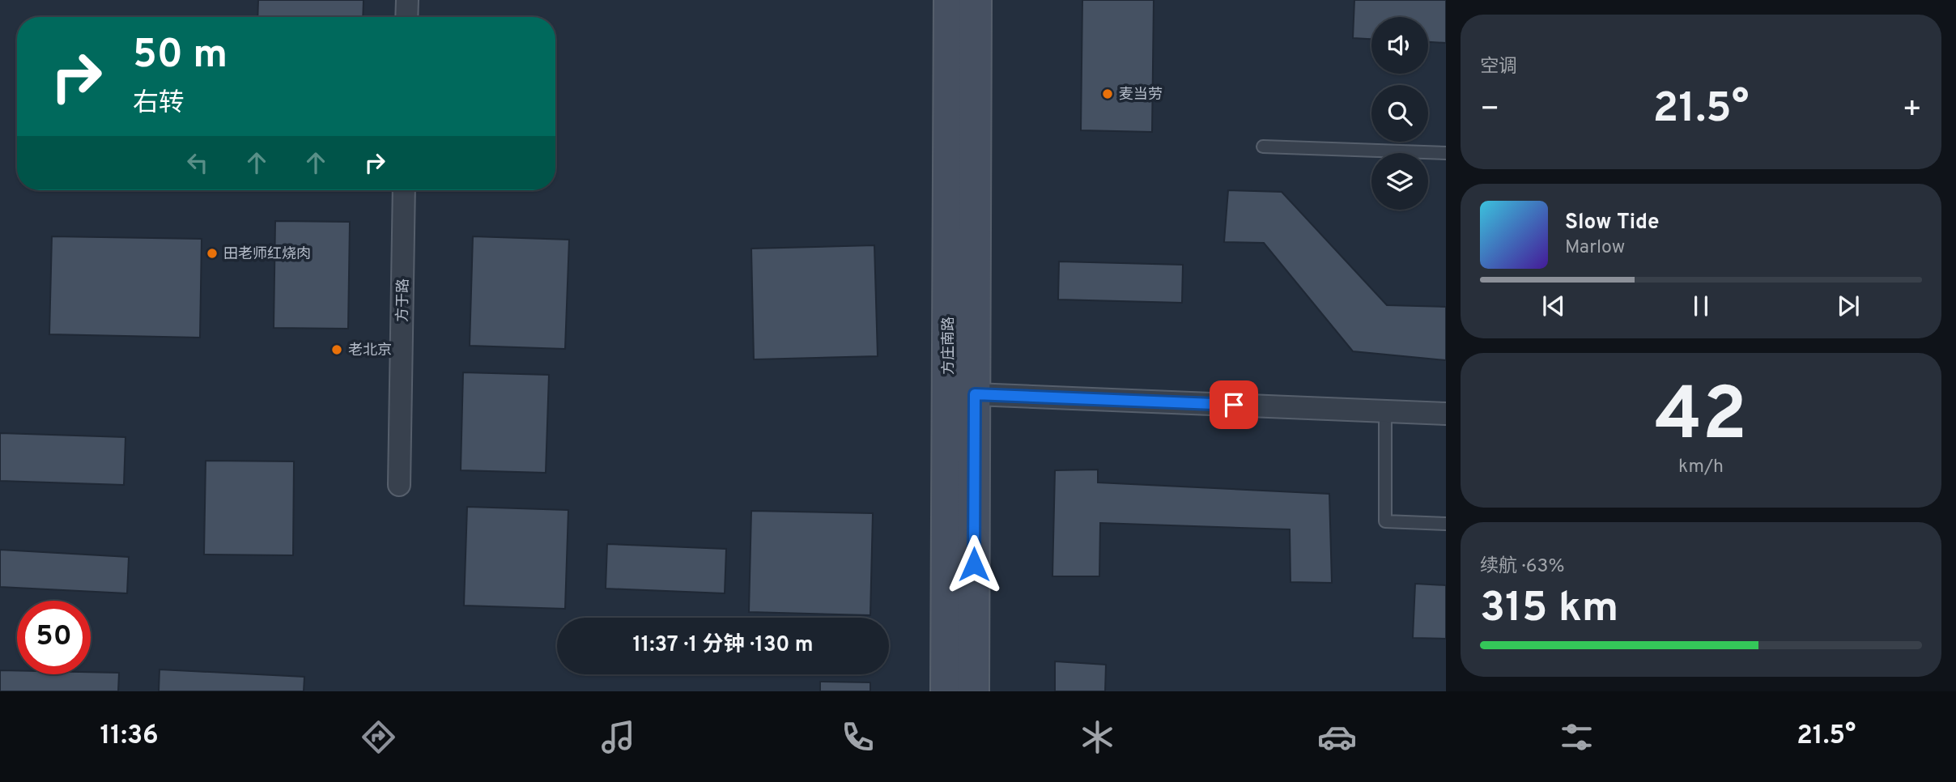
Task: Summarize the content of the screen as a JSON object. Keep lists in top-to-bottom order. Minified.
{"streets":{"main road":["方庄南路"],"street":["方于路"]},"places":["麦当劳","田老师红烧肉","老北京"],"page":{"tile":["空调",["42","km/h"],["续航 · 63%","315 km"]],"turn":["50 m","右转"],"heat":["−","21.5°","+"],"song":["Slow Tide","Marlow"],"limit":"50","trip":"11:37 · 1 分钟 · 130 m","tabs":["11:36","21.5°"]}}
